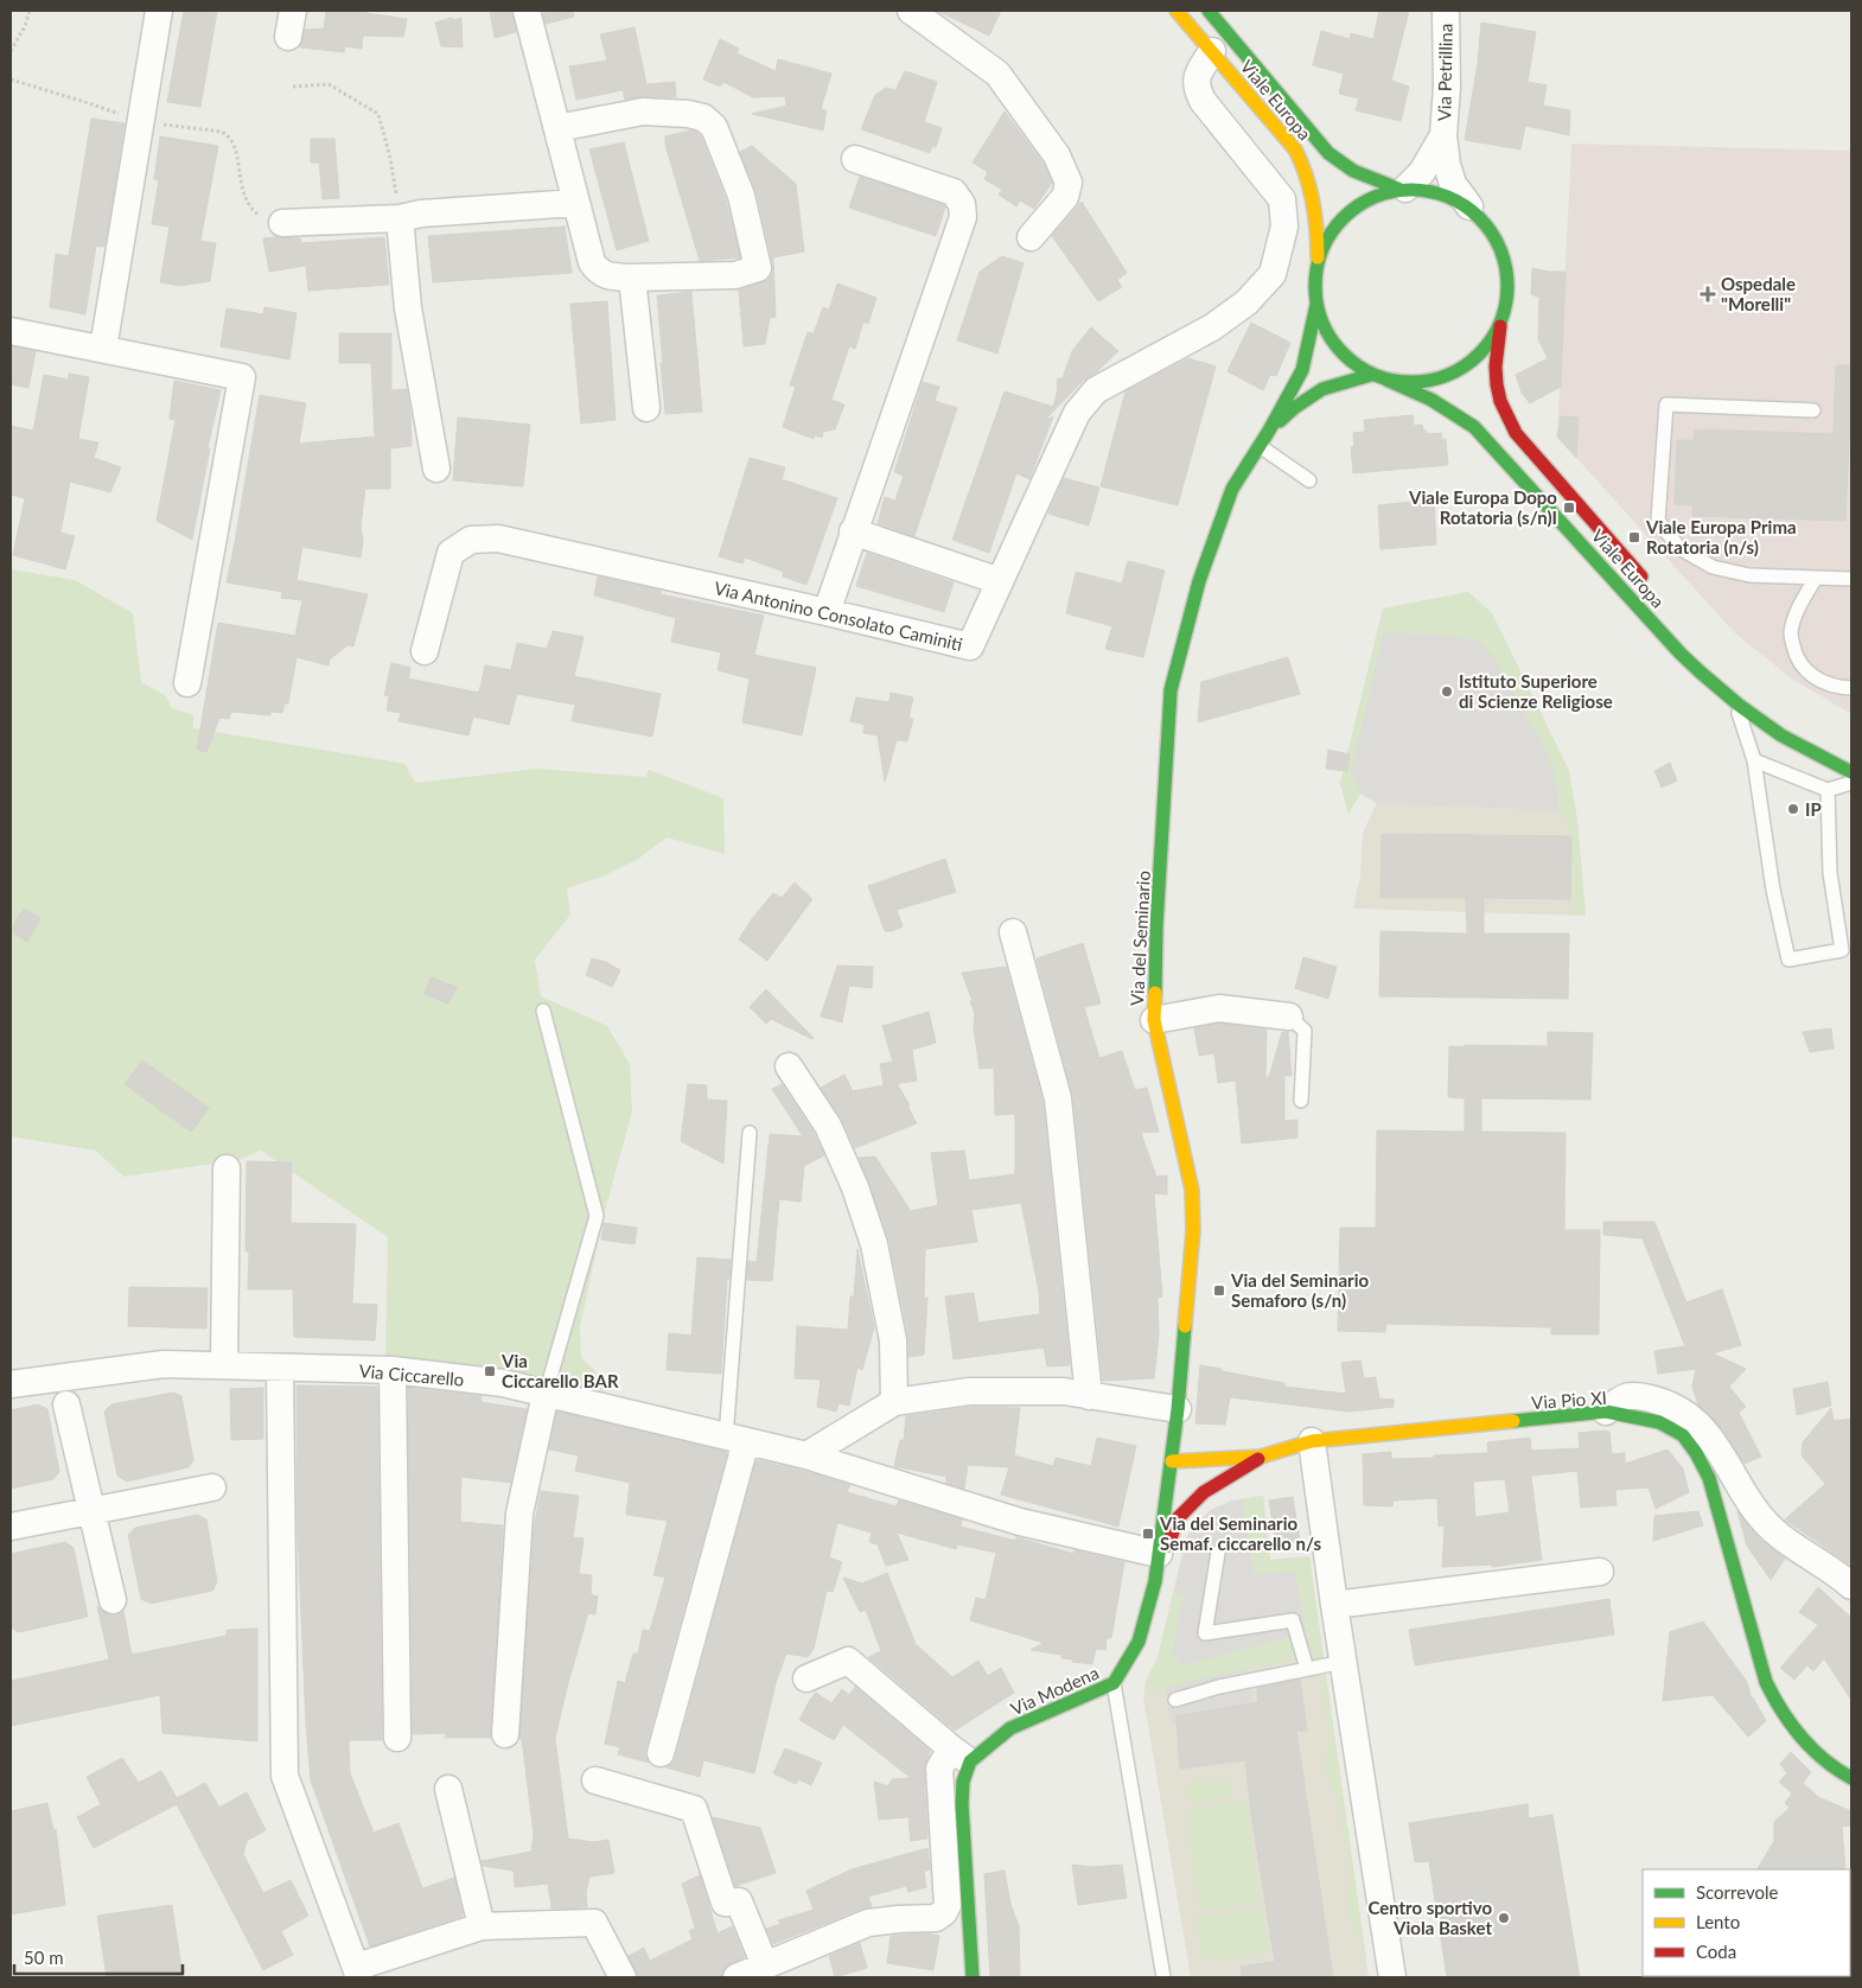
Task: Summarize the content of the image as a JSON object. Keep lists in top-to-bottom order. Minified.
{"streets":{"main road":["Viale Europa","Via del Seminario","Via Pio XI","Via Modena"],"street":["Via Petrillina","Via Antonino Consolato Caminiti","Via Ciccarello"]},"crossings":[["Viale Europa","Via Antonino Consolato Caminiti"],["Via del Seminario","Via Pio XI"],["Via del Seminario","Via Modena"],["Via Ciccarello","Via Modena"],["Via Pio XI","Via Modena"]],"places":{"health":["Ospedale \"Morelli\""],"transit":["Viale Europa Dopo Rotatoria (s/n)I","Viale Europa Prima Rotatoria (n/s)","Via del Seminario Semaforo (s/n)","Via Ciccarello BAR","Via del Seminario Semaf. ciccarello n/s"],"other":["Istituto Superiore di Scienze Religiose","IP","Centro sportivo Viola Basket"]},"legend":["Scorrevole","Lento","Coda"],"scale_bar":"50 m"}
